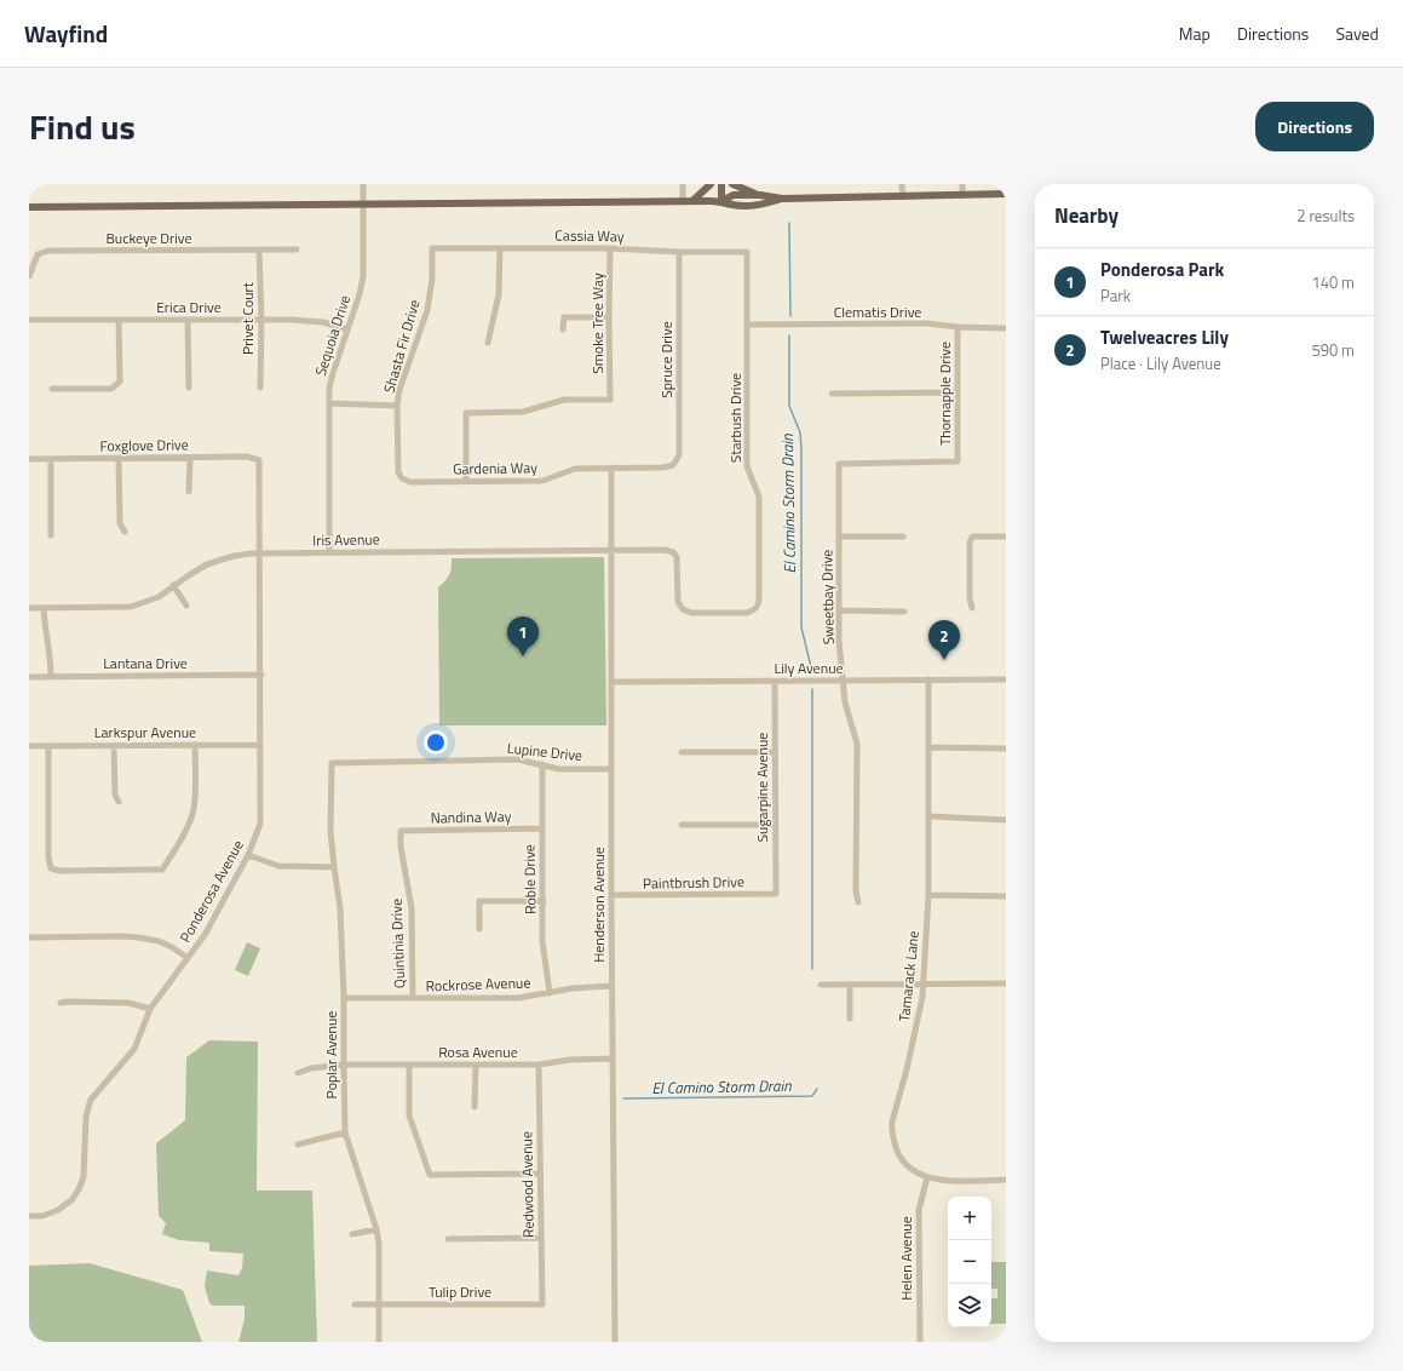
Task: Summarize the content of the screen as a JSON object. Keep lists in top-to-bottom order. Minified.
{"streets":{"street":["Cassia Way","Buckeye Drive","Erica Drive","Clematis Drive","Privet Court","Smoke Tree Way","Sequoia Drive","Shasta Fir Drive","Spruce Drive","Thornapple Drive","Starbush Drive","Foxglove Drive","Gardenia Way","Iris Avenue","Sweetbay Drive","Lantana Drive","Lily Avenue","Larkspur Avenue","Lupine Drive","Sugarpine Avenue","Nandina Way","Roble Drive","Paintbrush Drive","Ponderosa Avenue","Henderson Avenue","Quintinia Drive","Tamarack Lane","Rockrose Avenue","Rosa Avenue","Poplar Avenue","Redwood Avenue","Helen Avenue","Tulip Drive"]},"crossings":[["Cassia Way","Smoke Tree Way"],["Cassia Way","Shasta Fir Drive"],["Cassia Way","Spruce Drive"],["Cassia Way","Starbush Drive"],["Buckeye Drive","Privet Court"],["Erica Drive","Privet Court"],["Erica Drive","Sequoia Drive"],["Clematis Drive","Thornapple Drive"],["Clematis Drive","Starbush Drive"],["Smoke Tree Way","Gardenia Way"],["Sequoia Drive","Iris Avenue"],["Shasta Fir Drive","Gardenia Way"],["Spruce Drive","Gardenia Way"],["Thornapple Drive","Sweetbay Drive"],["Starbush Drive","Iris Avenue"],["Foxglove Drive","Ponderosa Avenue"],["Gardenia Way","Henderson Avenue"],["Iris Avenue","Ponderosa Avenue"],["Iris Avenue","Henderson Avenue"],["Sweetbay Drive","Lily Avenue"],["Lantana Drive","Ponderosa Avenue"],["Lily Avenue","Sugarpine Avenue"],["Lily Avenue","Henderson Avenue"],["Lily Avenue","Tamarack Lane"],["Larkspur Avenue","Ponderosa Avenue"],["Lupine Drive","Roble Drive"],["Lupine Drive","Henderson Avenue"],["Lupine Drive","Poplar Avenue"],["Sugarpine Avenue","Paintbrush Drive"],["Nandina Way","Roble Drive"],["Nandina Way","Quintinia Drive"],["Roble Drive","Rockrose Avenue"],["Paintbrush Drive","Henderson Avenue"],["Henderson Avenue","Rockrose Avenue"],["Henderson Avenue","Rosa Avenue"],["Quintinia Drive","Rockrose Avenue"],["Tamarack Lane","Helen Avenue"],["Rockrose Avenue","Poplar Avenue"],["Rosa Avenue","Poplar Avenue"],["Rosa Avenue","Redwood Avenue"],["Poplar Avenue","Tulip Drive"],["Redwood Avenue","Tulip Drive"]],"water":["El Camino Storm Drain"],"page":{"header":"Wayfind","nav":["Map","Directions","Saved"],"title":"Find us","buttons":"Directions","heading":["Nearby","2 results"],"list":[{"mark":"1","name":"Ponderosa Park","note":"Park","value":"140 m"},{"mark":"2","name":"Twelveacres Lily","note":"Place · Lily Avenue","value":"590 m"}],"pins":["1","2"],"map_buttons":["+","−"]}}
